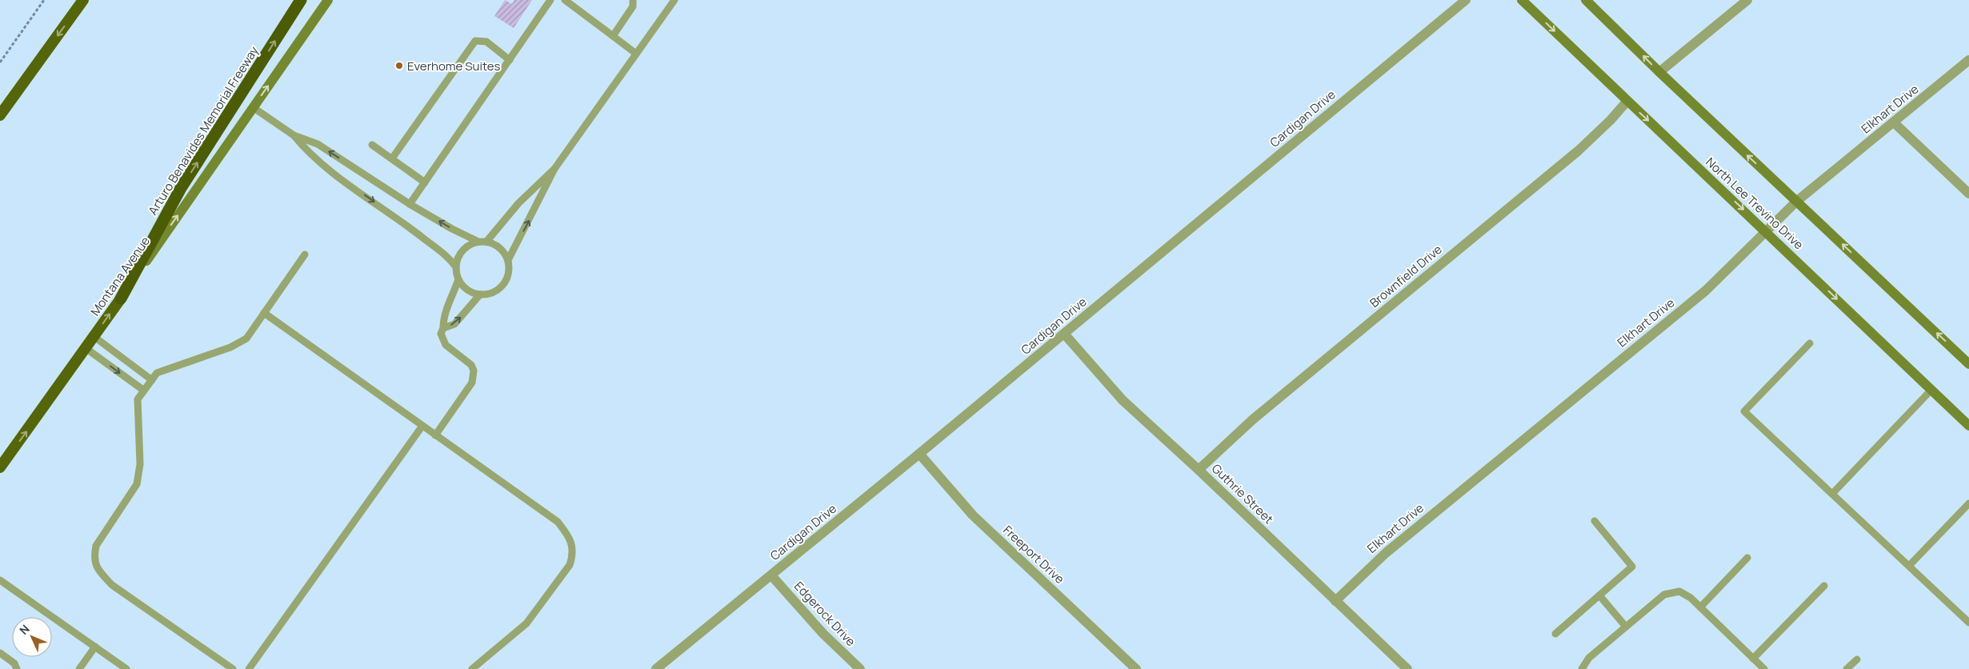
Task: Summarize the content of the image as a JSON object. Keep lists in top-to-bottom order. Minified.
{"streets":{"highway":["Arturo Benavides Memorial Freeway","Montana Avenue"],"main road":["North Lee Trevino Drive"],"street":["Elkhart Drive","Cardigan Drive","Brownfield Drive","Guthrie Street","Freeport Drive","Edgerock Drive"]},"crossings":[["Elkhart Drive","North Lee Trevino Drive"],["Elkhart Drive","Guthrie Street"],["Cardigan Drive","Guthrie Street"],["Cardigan Drive","Freeport Drive"],["Cardigan Drive","Edgerock Drive"],["Arturo Benavides Memorial Freeway","Montana Avenue"],["North Lee Trevino Drive","Brownfield Drive"],["Brownfield Drive","Guthrie Street"]],"one_way":["Arturo Benavides Memorial Freeway","Montana Avenue"],"places":["Everhome Suites"],"north":"top left"}
